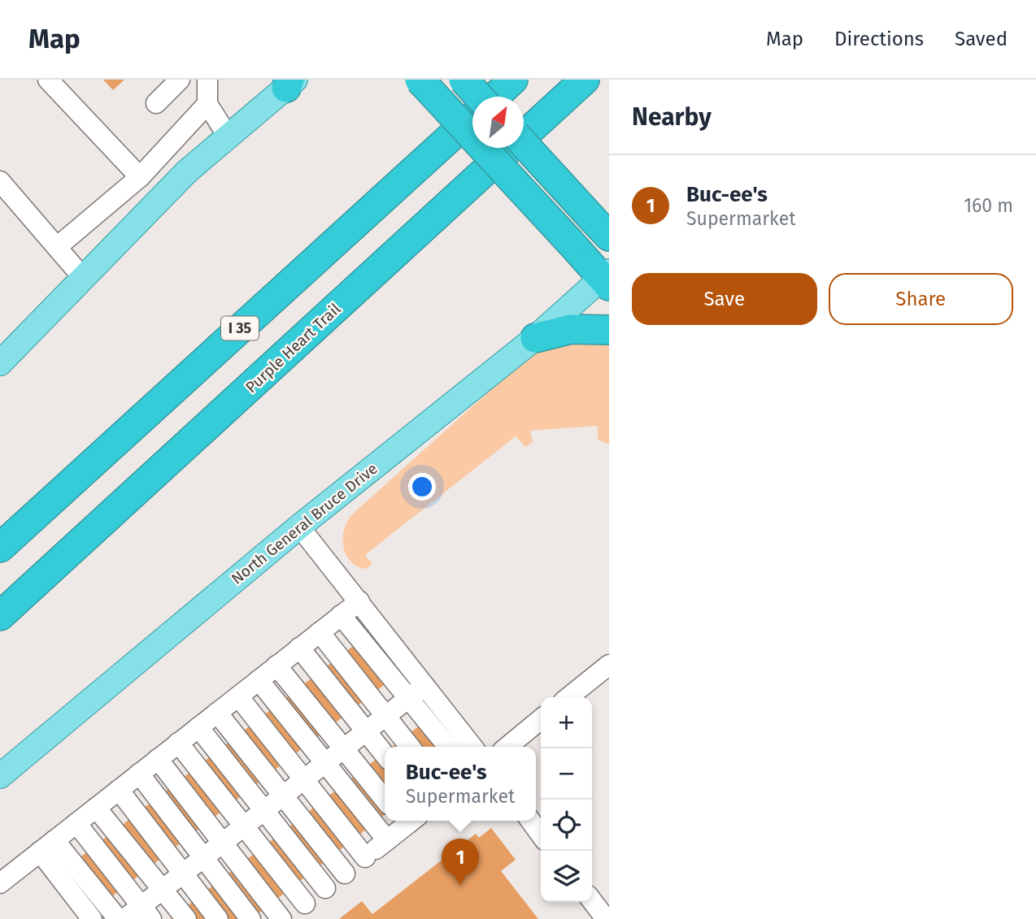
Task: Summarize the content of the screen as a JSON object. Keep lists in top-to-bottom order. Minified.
{"streets":{"highway":["I 35","Purple Heart Trail"],"main road":["North General Bruce Drive"]},"north":"top right","page":{"header":"Map","nav":["Map","Directions","Saved"],"heading":"Nearby","list":[{"mark":"1","name":"Buc-ee's","note":"Supermarket","value":"160 m"}],"buttons":["Save","Share"],"map_buttons":["+","−"],"popup":["Buc-ee's","Supermarket"],"pins":"1"}}
